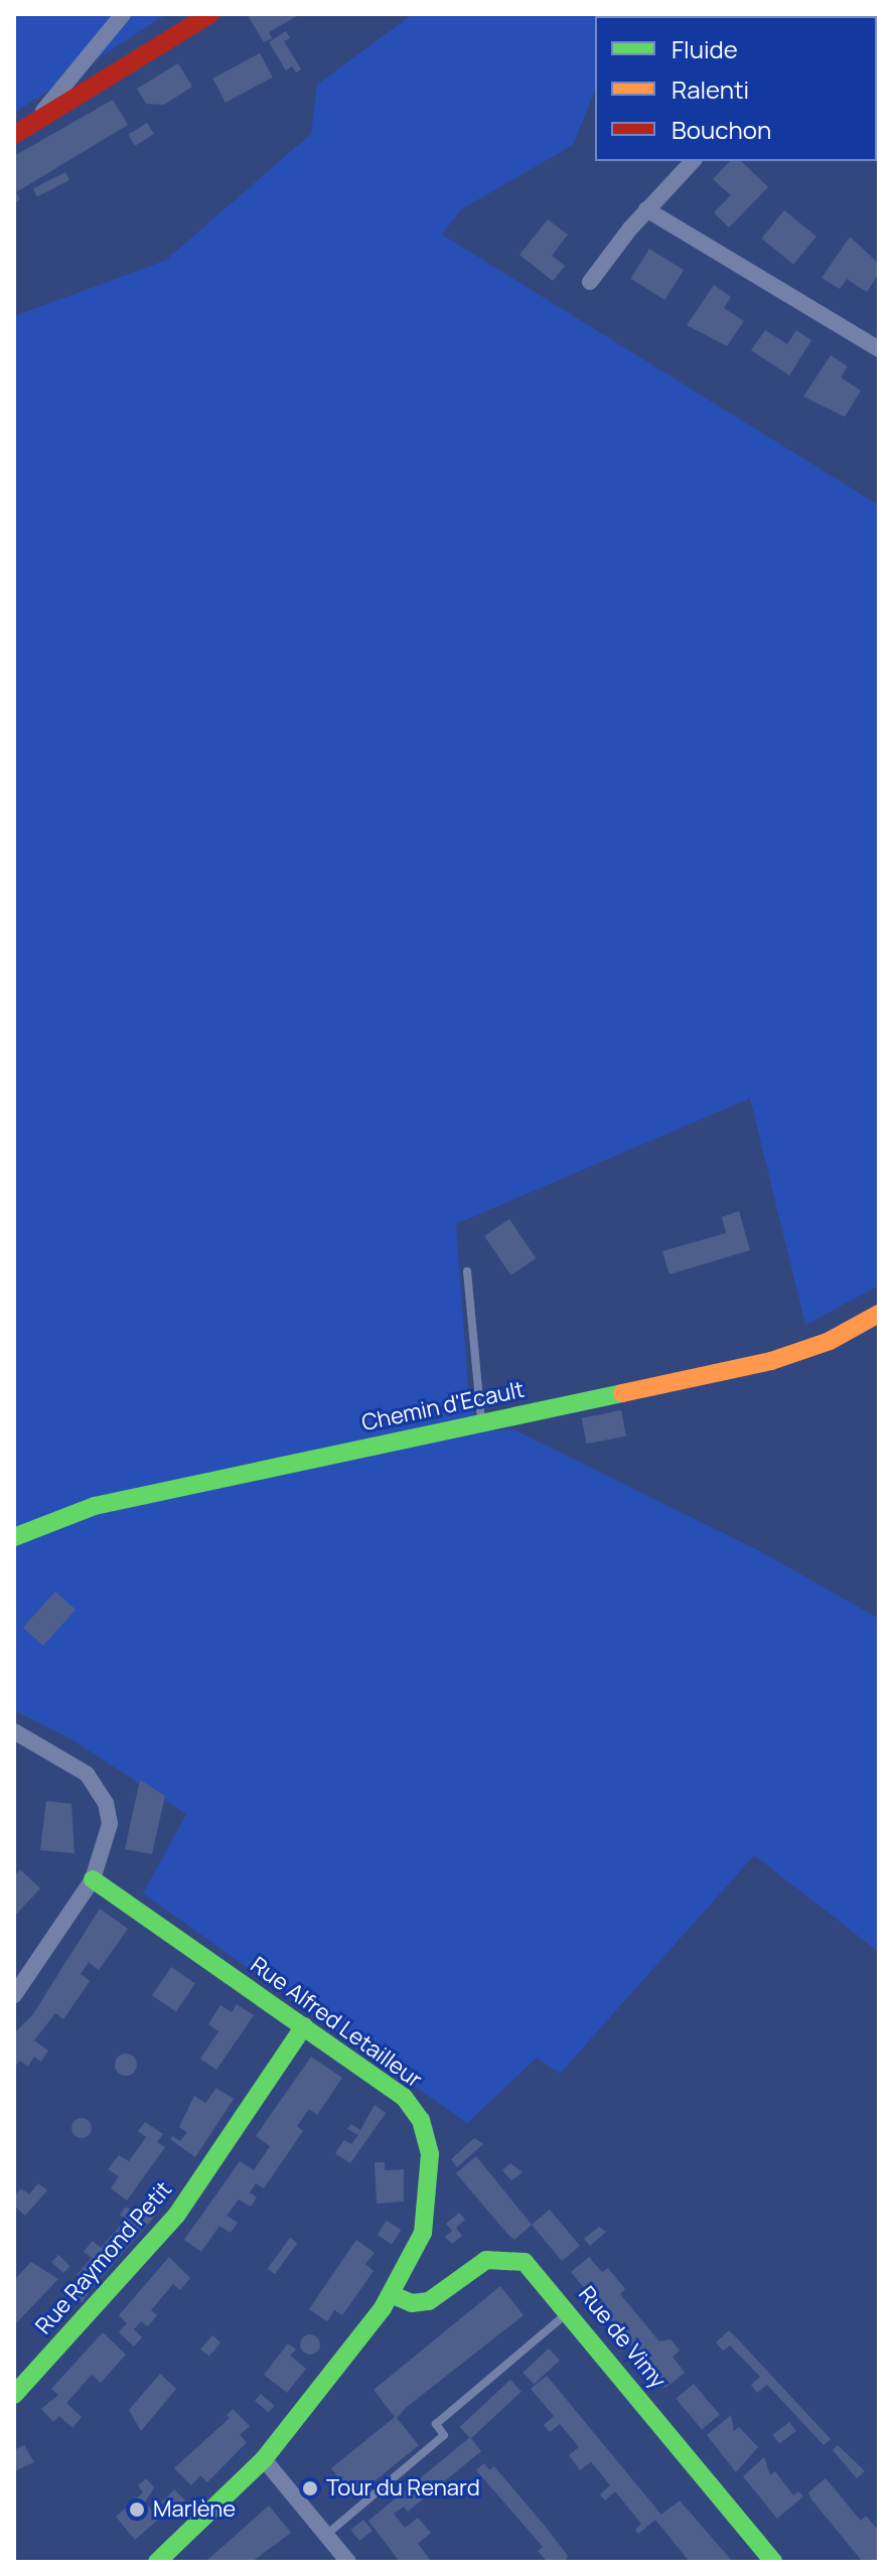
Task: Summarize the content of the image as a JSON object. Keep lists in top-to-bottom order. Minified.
{"streets":{"street":["Chemin d'Ecault","Rue Alfred Letailleur","Rue Raymond Petit","Rue de Vimy"]},"crossings":[["Rue Alfred Letailleur","Rue Raymond Petit"],["Rue Alfred Letailleur","Rue de Vimy"]],"places":["Tour du Renard","Marlène"],"legend":["Fluide","Ralenti","Bouchon"]}
